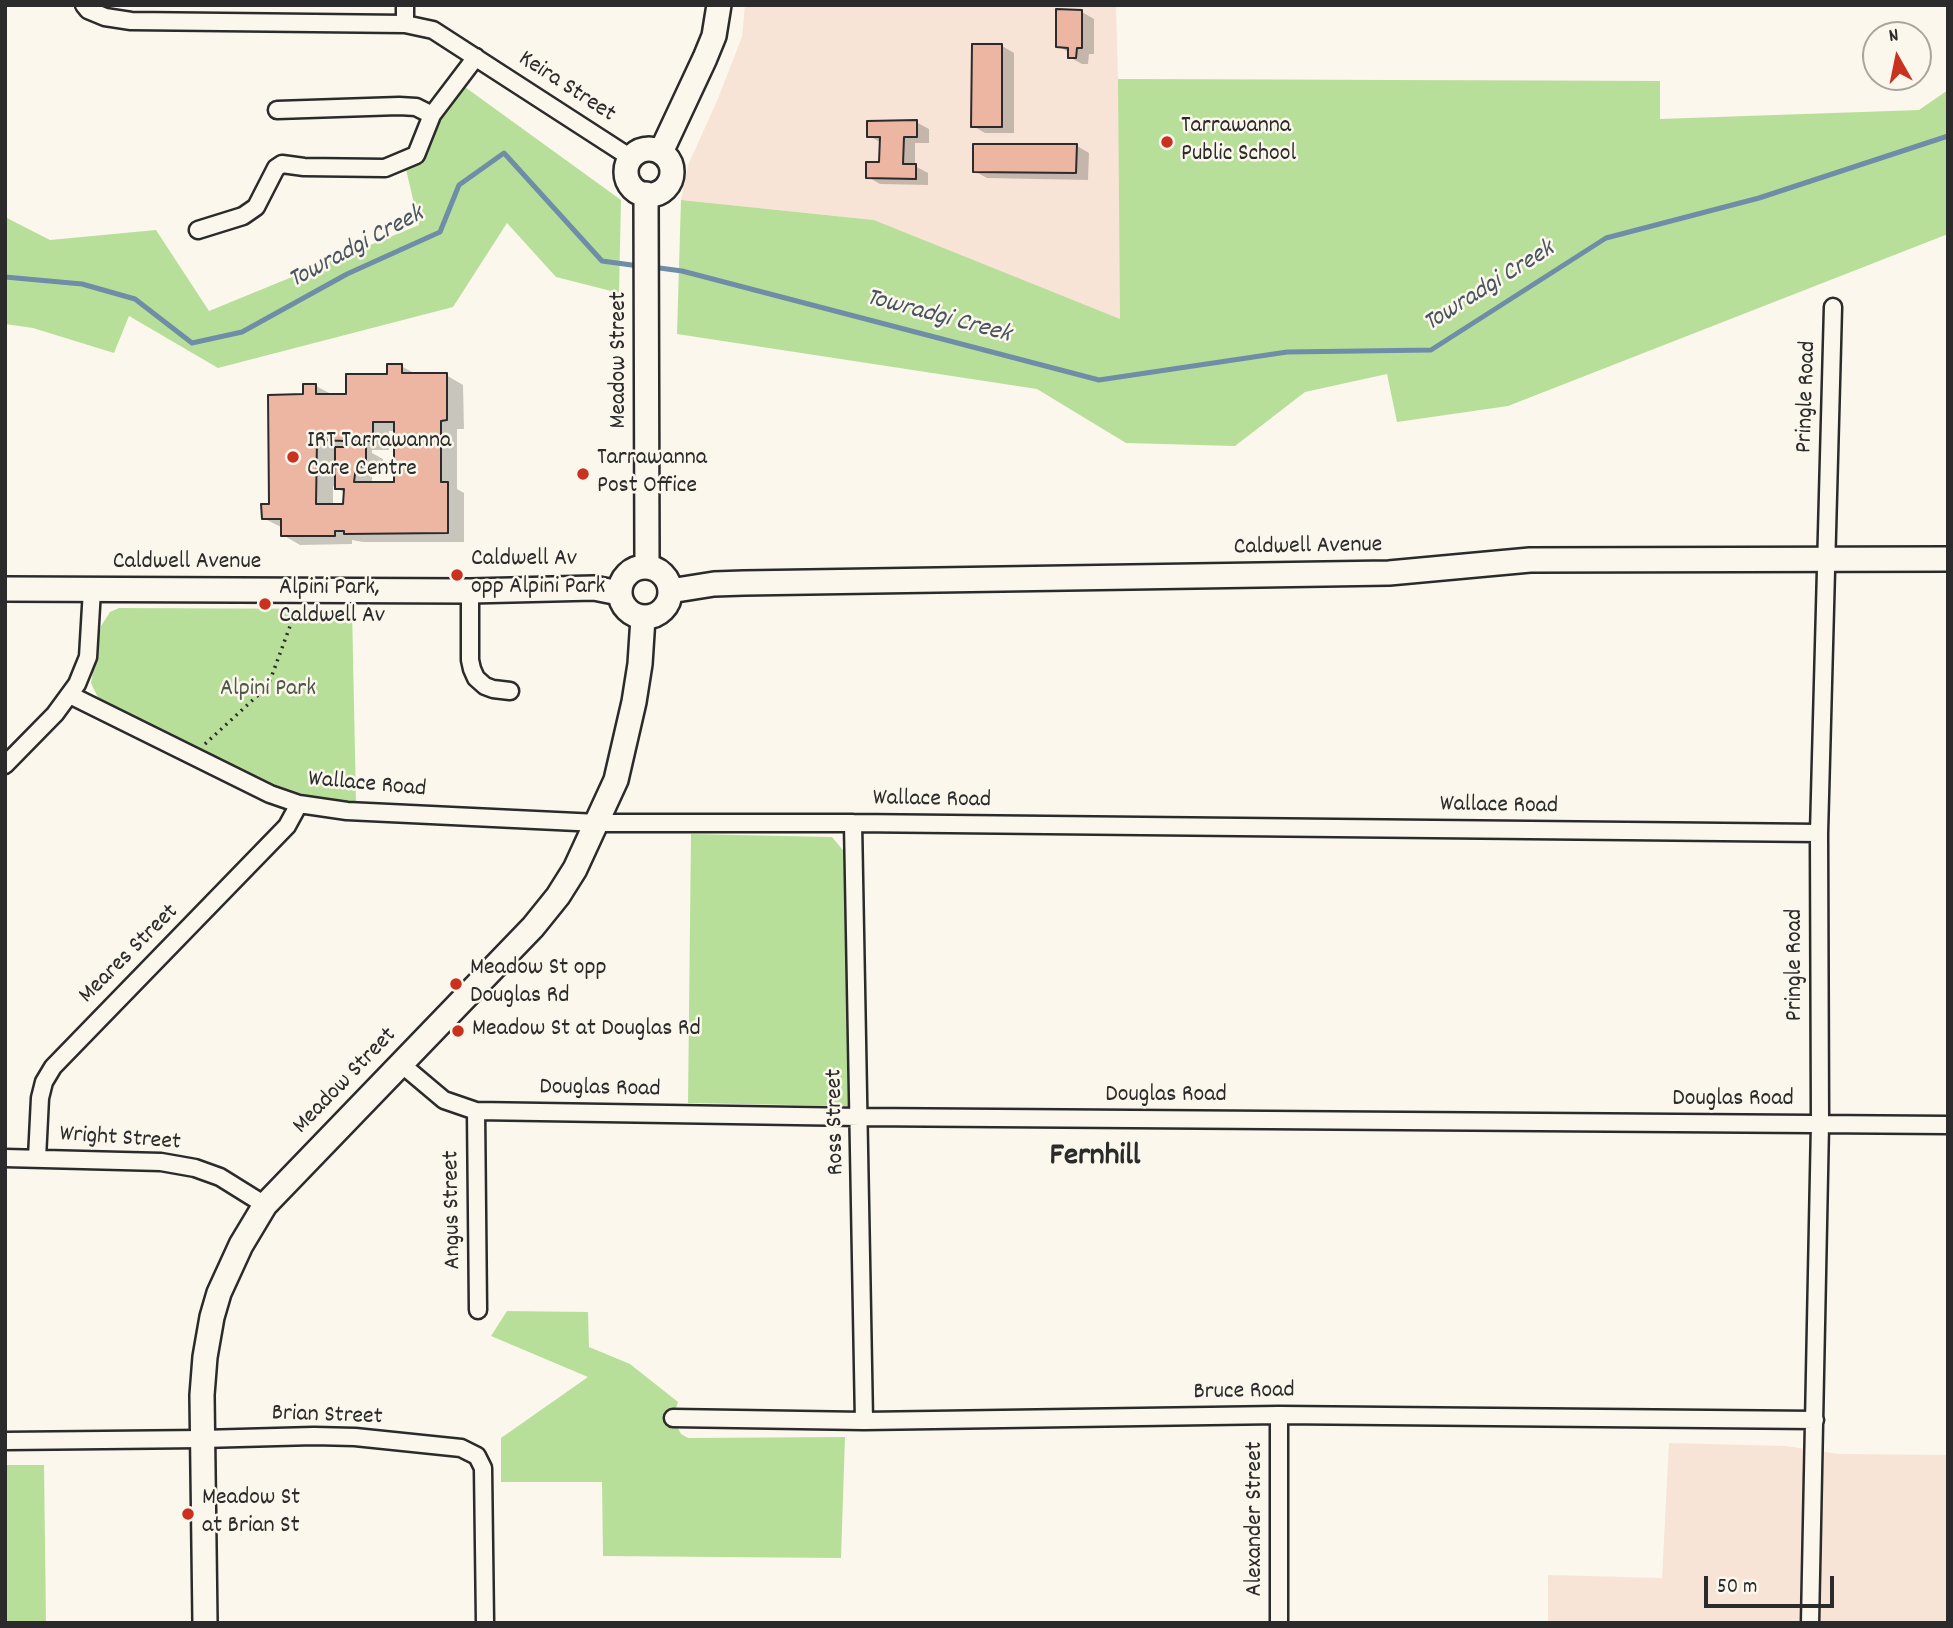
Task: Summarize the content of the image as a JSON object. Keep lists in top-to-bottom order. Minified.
{"streets":{"main road":["Meadow Street","Caldwell Avenue"],"street":["Keira Street","Pringle Road","Wallace Road","Meares Street","Douglas Road","Ross Street","Wright Street","Angus Street","Bruce Road","Brian Street","Alexander Street"]},"crossings":[["Keira Street","Meadow Street"],["Meadow Street","Caldwell Avenue"],["Meadow Street","Wallace Road"],["Meadow Street","Douglas Road"],["Meadow Street","Wright Street"],["Meadow Street","Brian Street"],["Pringle Road","Caldwell Avenue"],["Pringle Road","Wallace Road"],["Pringle Road","Douglas Road"],["Pringle Road","Bruce Road"],["Wallace Road","Meares Street"],["Wallace Road","Ross Street"],["Meares Street","Wright Street"],["Douglas Road","Ross Street"],["Douglas Road","Angus Street"],["Ross Street","Bruce Road"],["Bruce Road","Alexander Street"]],"districts":["Fernhill"],"water":["Towradgi Creek"],"parks":["Alpini Park"],"places":["Tarrawanna Public School","IRT Tarrawanna Care Centre","Tarrawanna Post Office","Caldwell Av opp Alpini Park","Alpini Park, Caldwell Av","Meadow St opp Douglas Rd","Meadow St at Douglas Rd","Meadow St at Brian St"],"scale_bar":"50 m","north":"top"}
